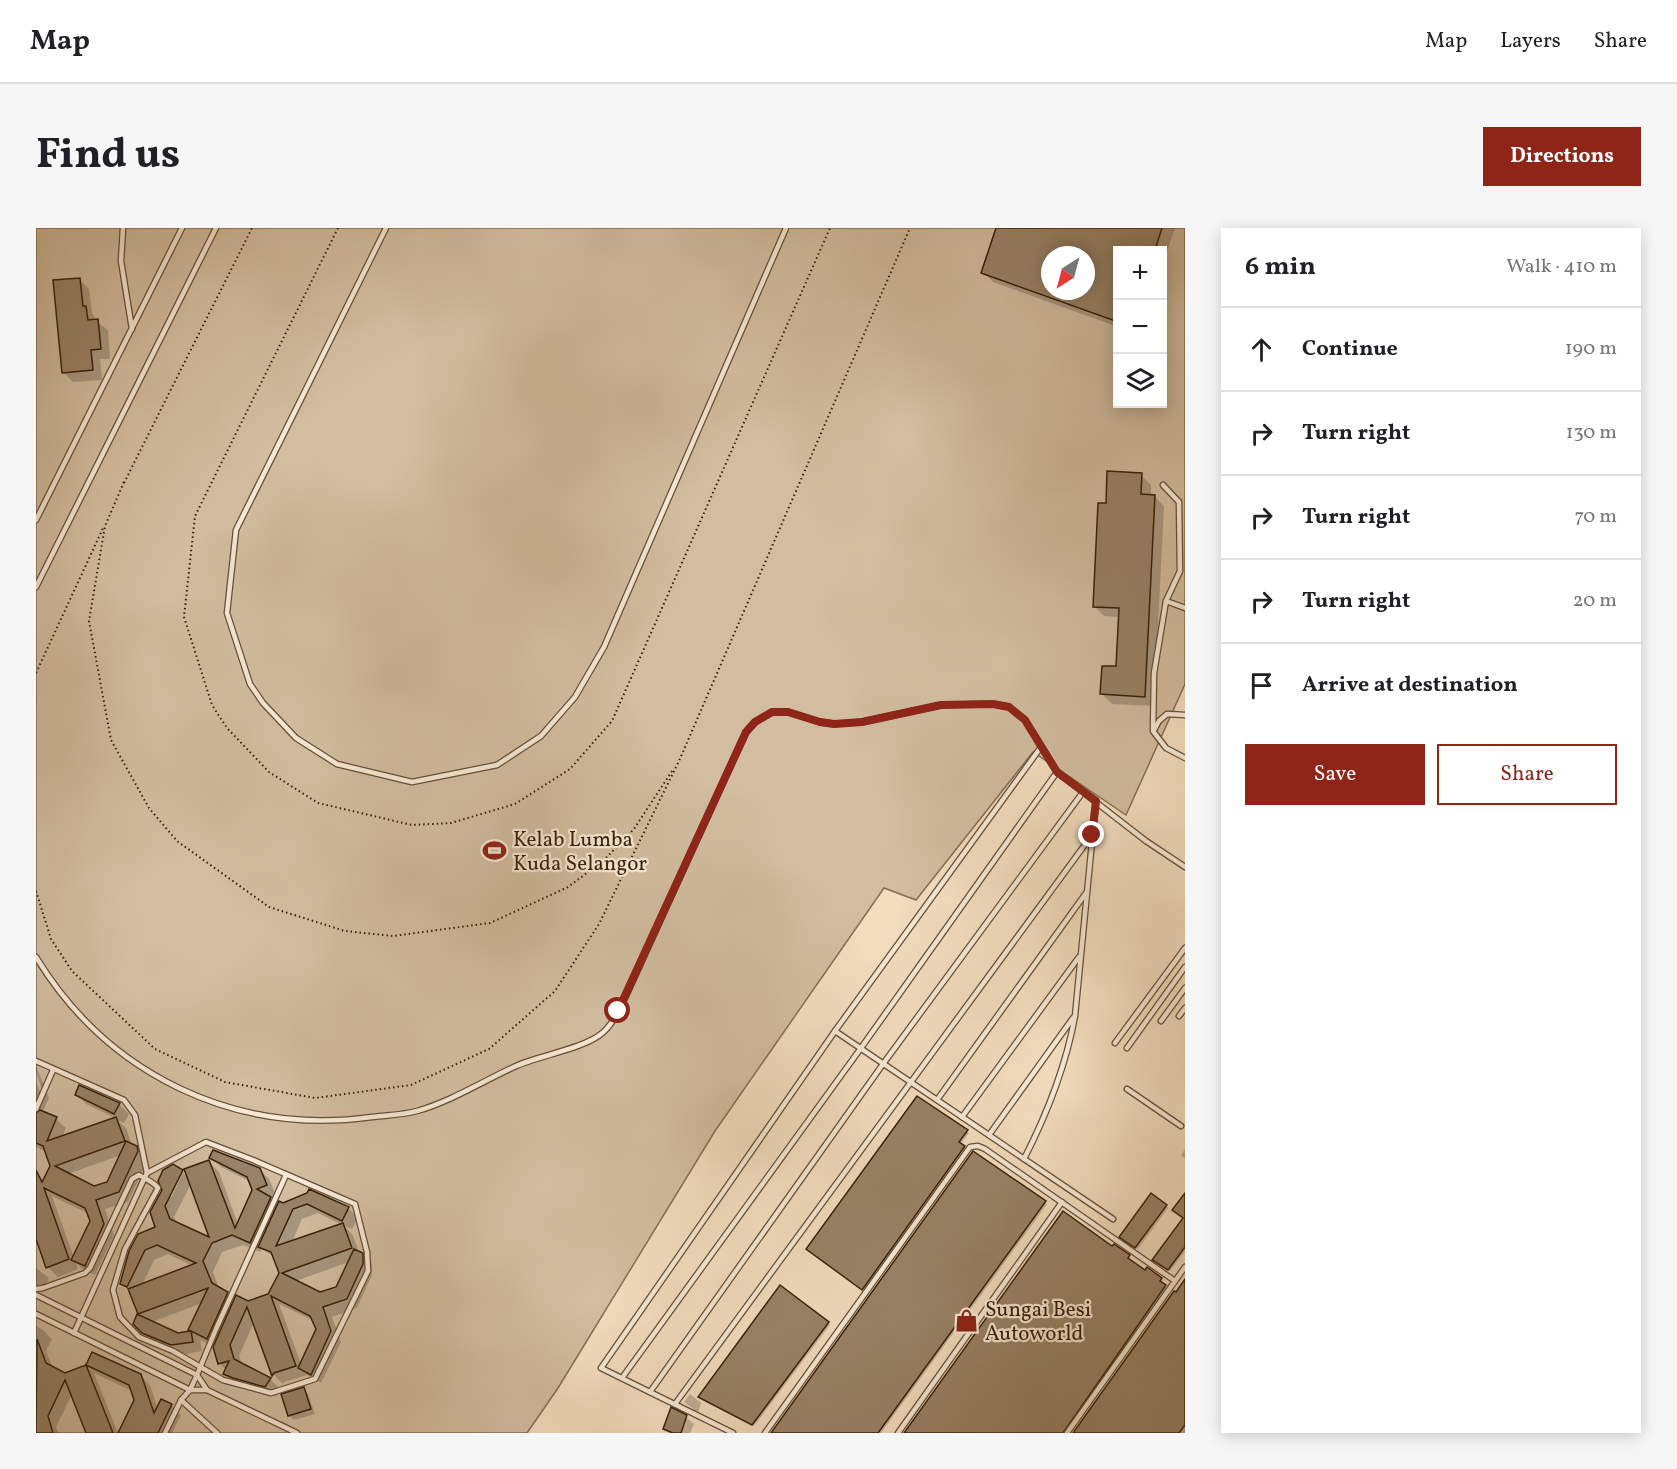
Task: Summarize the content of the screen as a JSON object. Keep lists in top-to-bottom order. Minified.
{"places":{"sports":["Kelab Lumba Kuda Selangor"],"shop":["Sungai Besi Autoworld"]},"north":"bottom left","page":{"header":"Map","nav":["Map","Layers","Share"],"title":"Find us","buttons":["Directions",["Save","Share"]],"heading":["6 min","Walk · 410 m"],"map_buttons":["+","−"],"list":[["Continue","190 m"],["Turn right","130 m"],["Turn right","70 m"],["Turn right","20 m"],"Arrive at destination"]}}
